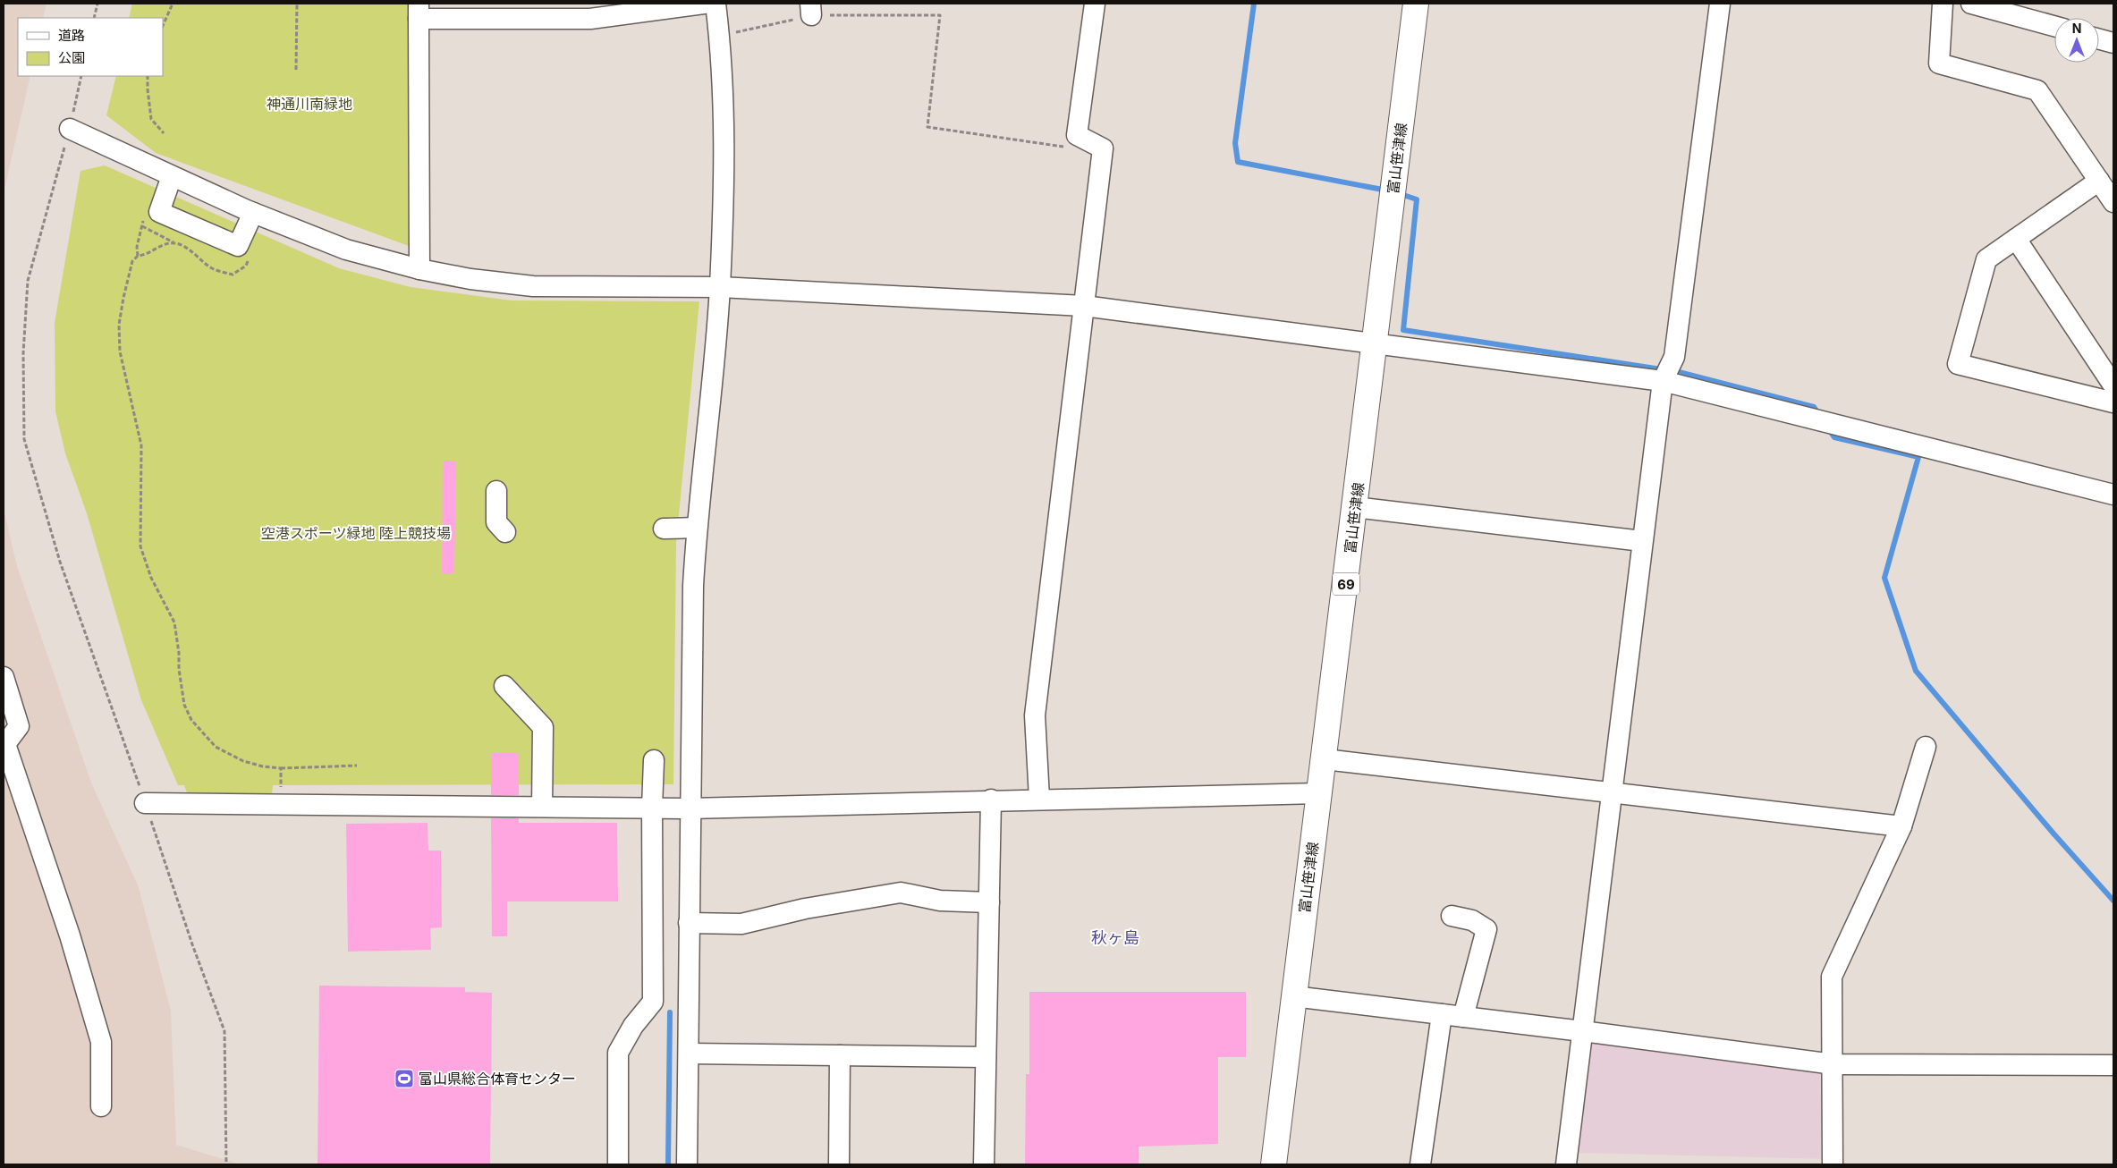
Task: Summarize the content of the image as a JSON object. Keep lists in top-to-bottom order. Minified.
{"streets":{"main road":["富山笹津線","69"]},"districts":["秋ヶ島"],"parks":["神通川南緑地","空港スポーツ緑地 陸上競技場"],"places":{"sports":["富山県総合体育センター"]},"legend":["道路","公園"],"north":"top"}
